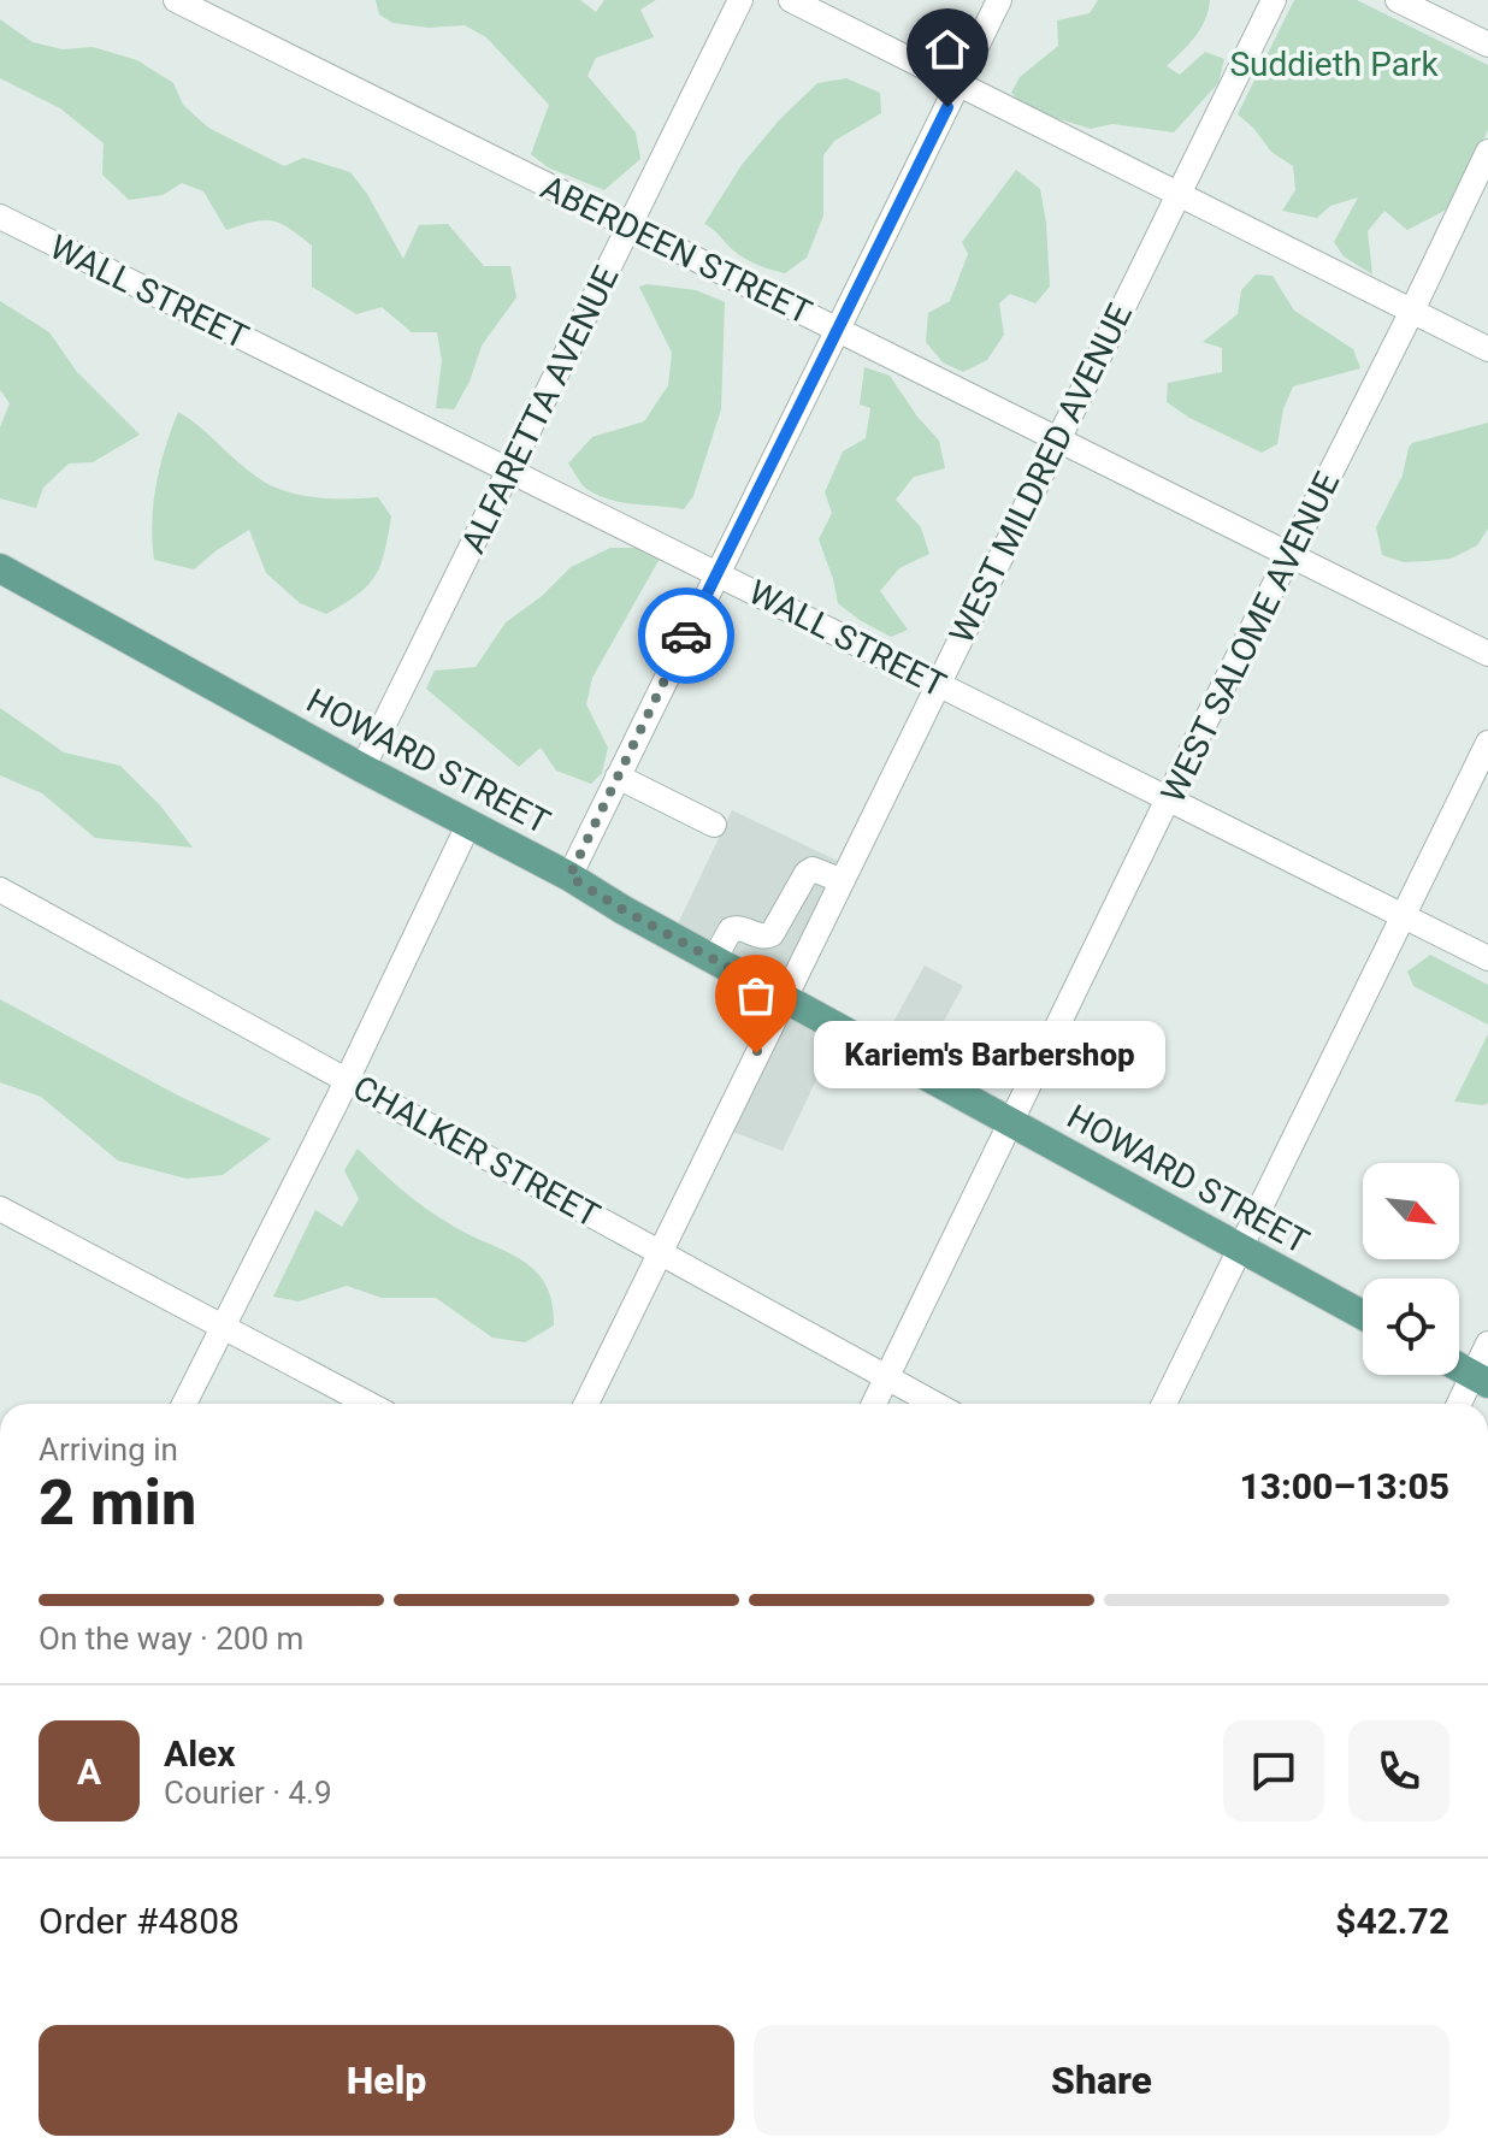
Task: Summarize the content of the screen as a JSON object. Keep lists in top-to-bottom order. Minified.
{"streets":{"main road":["HOWARD STREET"],"street":["ABERDEEN STREET","WALL STREET","ALFARETTA AVENUE","WEST MILDRED AVENUE","WEST SALOME AVENUE","CHALKER STREET"]},"crossings":[["ABERDEEN STREET","ALFARETTA AVENUE"],["ABERDEEN STREET","WEST MILDRED AVENUE"],["ABERDEEN STREET","WEST SALOME AVENUE"],["WALL STREET","ALFARETTA AVENUE"],["WALL STREET","WEST MILDRED AVENUE"],["WALL STREET","WEST SALOME AVENUE"],["ALFARETTA AVENUE","HOWARD STREET"],["WEST MILDRED AVENUE","HOWARD STREET"],["WEST MILDRED AVENUE","CHALKER STREET"],["WEST SALOME AVENUE","HOWARD STREET"],["WEST SALOME AVENUE","CHALKER STREET"]],"parks":["Suddieth Park"],"places":["Kariem's Barbershop"],"north":"bottom right","page":{"bubble":"Kariem's Barbershop","heading":["2 min","Arriving in","13:00–13:05"],"panel":["Alex","Courier · 4.9","Order #4808","$42.72"],"bar":"On the way · 200 m","round":"A","buttons":["Help","Share"]}}
